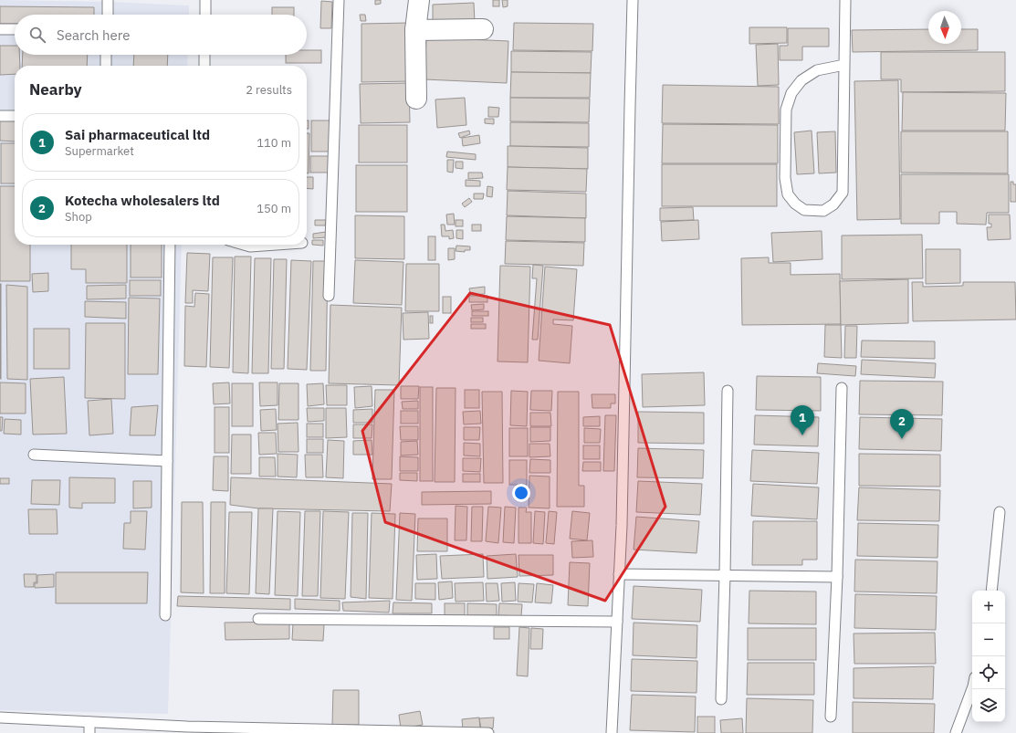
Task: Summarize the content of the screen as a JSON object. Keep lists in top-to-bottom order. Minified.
{"north":"bottom","page":{"search":"Search here","heading":["Nearby","2 results"],"list":[{"mark":"1","name":"Sai pharmaceutical ltd","note":"Supermarket","value":"110 m"},{"mark":"2","name":"Kotecha wholesalers ltd","note":"Shop","value":"150 m"}],"pins":["1","2"],"map_buttons":["+","−"]}}
